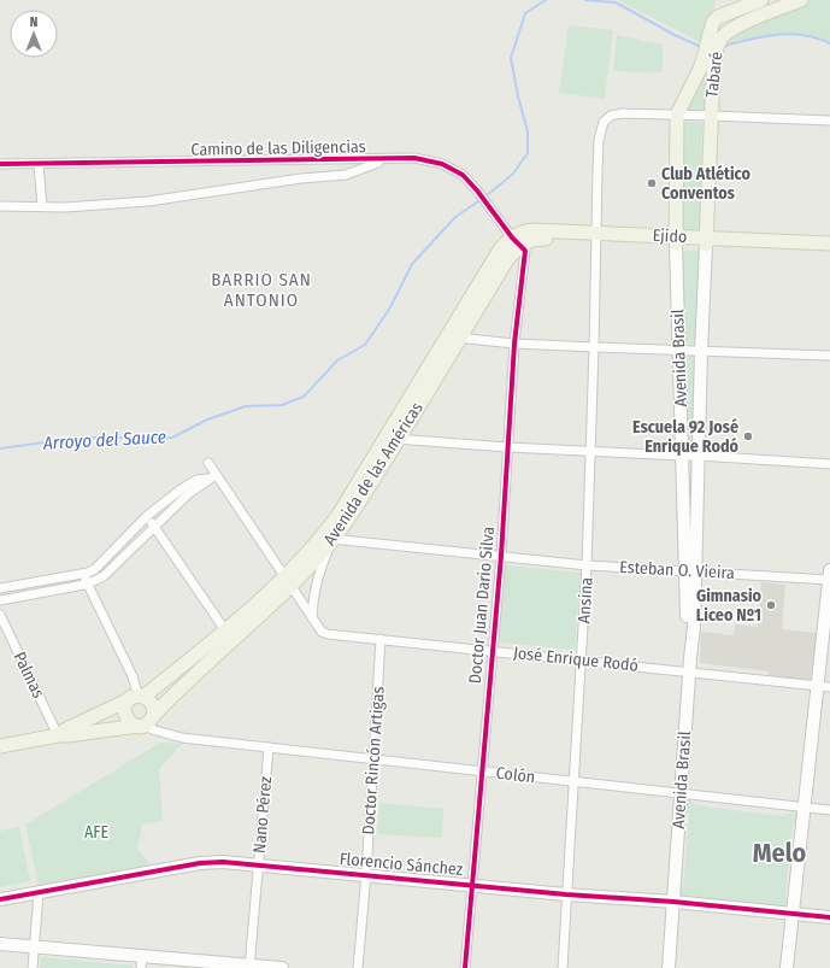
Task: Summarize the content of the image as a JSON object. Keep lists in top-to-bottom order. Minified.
{"streets":{"main road":["Tabaré","Ejido","Avenida Brasil","Avenida de las Américas"],"street":["Camino de las Diligencias","Esteban O. Vieira","Ansina","Doctor Juan Dario Silva","José Enrique Rodó","Palmas","Doctor Rincón Artigas","Colón","Nano Pérez","Florencio Sánchez"]},"crossings":[["Tabaré","Avenida Brasil"],["Tabaré","Ansina"],["Camino de las Diligencias","Ejido"],["Camino de las Diligencias","Avenida de las Américas"],["Camino de las Diligencias","Doctor Juan Dario Silva"],["Ejido","Avenida Brasil"],["Ejido","Avenida de las Américas"],["Ejido","Ansina"],["Ejido","Doctor Juan Dario Silva"],["Avenida Brasil","Esteban O. Vieira"],["Avenida Brasil","Ansina"],["Avenida Brasil","José Enrique Rodó"],["Avenida Brasil","Colón"],["Avenida Brasil","Florencio Sánchez"],["Avenida de las Américas","Esteban O. Vieira"],["Avenida de las Américas","Doctor Juan Dario Silva"],["Avenida de las Américas","José Enrique Rodó"],["Avenida de las Américas","Palmas"],["Avenida de las Américas","Colón"],["Esteban O. Vieira","Ansina"],["Esteban O. Vieira","Doctor Juan Dario Silva"],["Ansina","José Enrique Rodó"],["Ansina","Colón"],["Ansina","Florencio Sánchez"],["Doctor Juan Dario Silva","José Enrique Rodó"],["Doctor Juan Dario Silva","Colón"],["Doctor Juan Dario Silva","Florencio Sánchez"],["José Enrique Rodó","Doctor Rincón Artigas"],["Doctor Rincón Artigas","Colón"],["Doctor Rincón Artigas","Florencio Sánchez"],["Colón","Nano Pérez"],["Nano Pérez","Florencio Sánchez"]],"districts":["BARRIO SAN ANTONIO","Melo"],"water":["Arroyo del Sauce"],"parks":["AFE"],"places":["Club Atlético Conventos","Escuela 92 José Enrique Rodó","Gimnasio Liceo Nº1"],"north":"top"}
